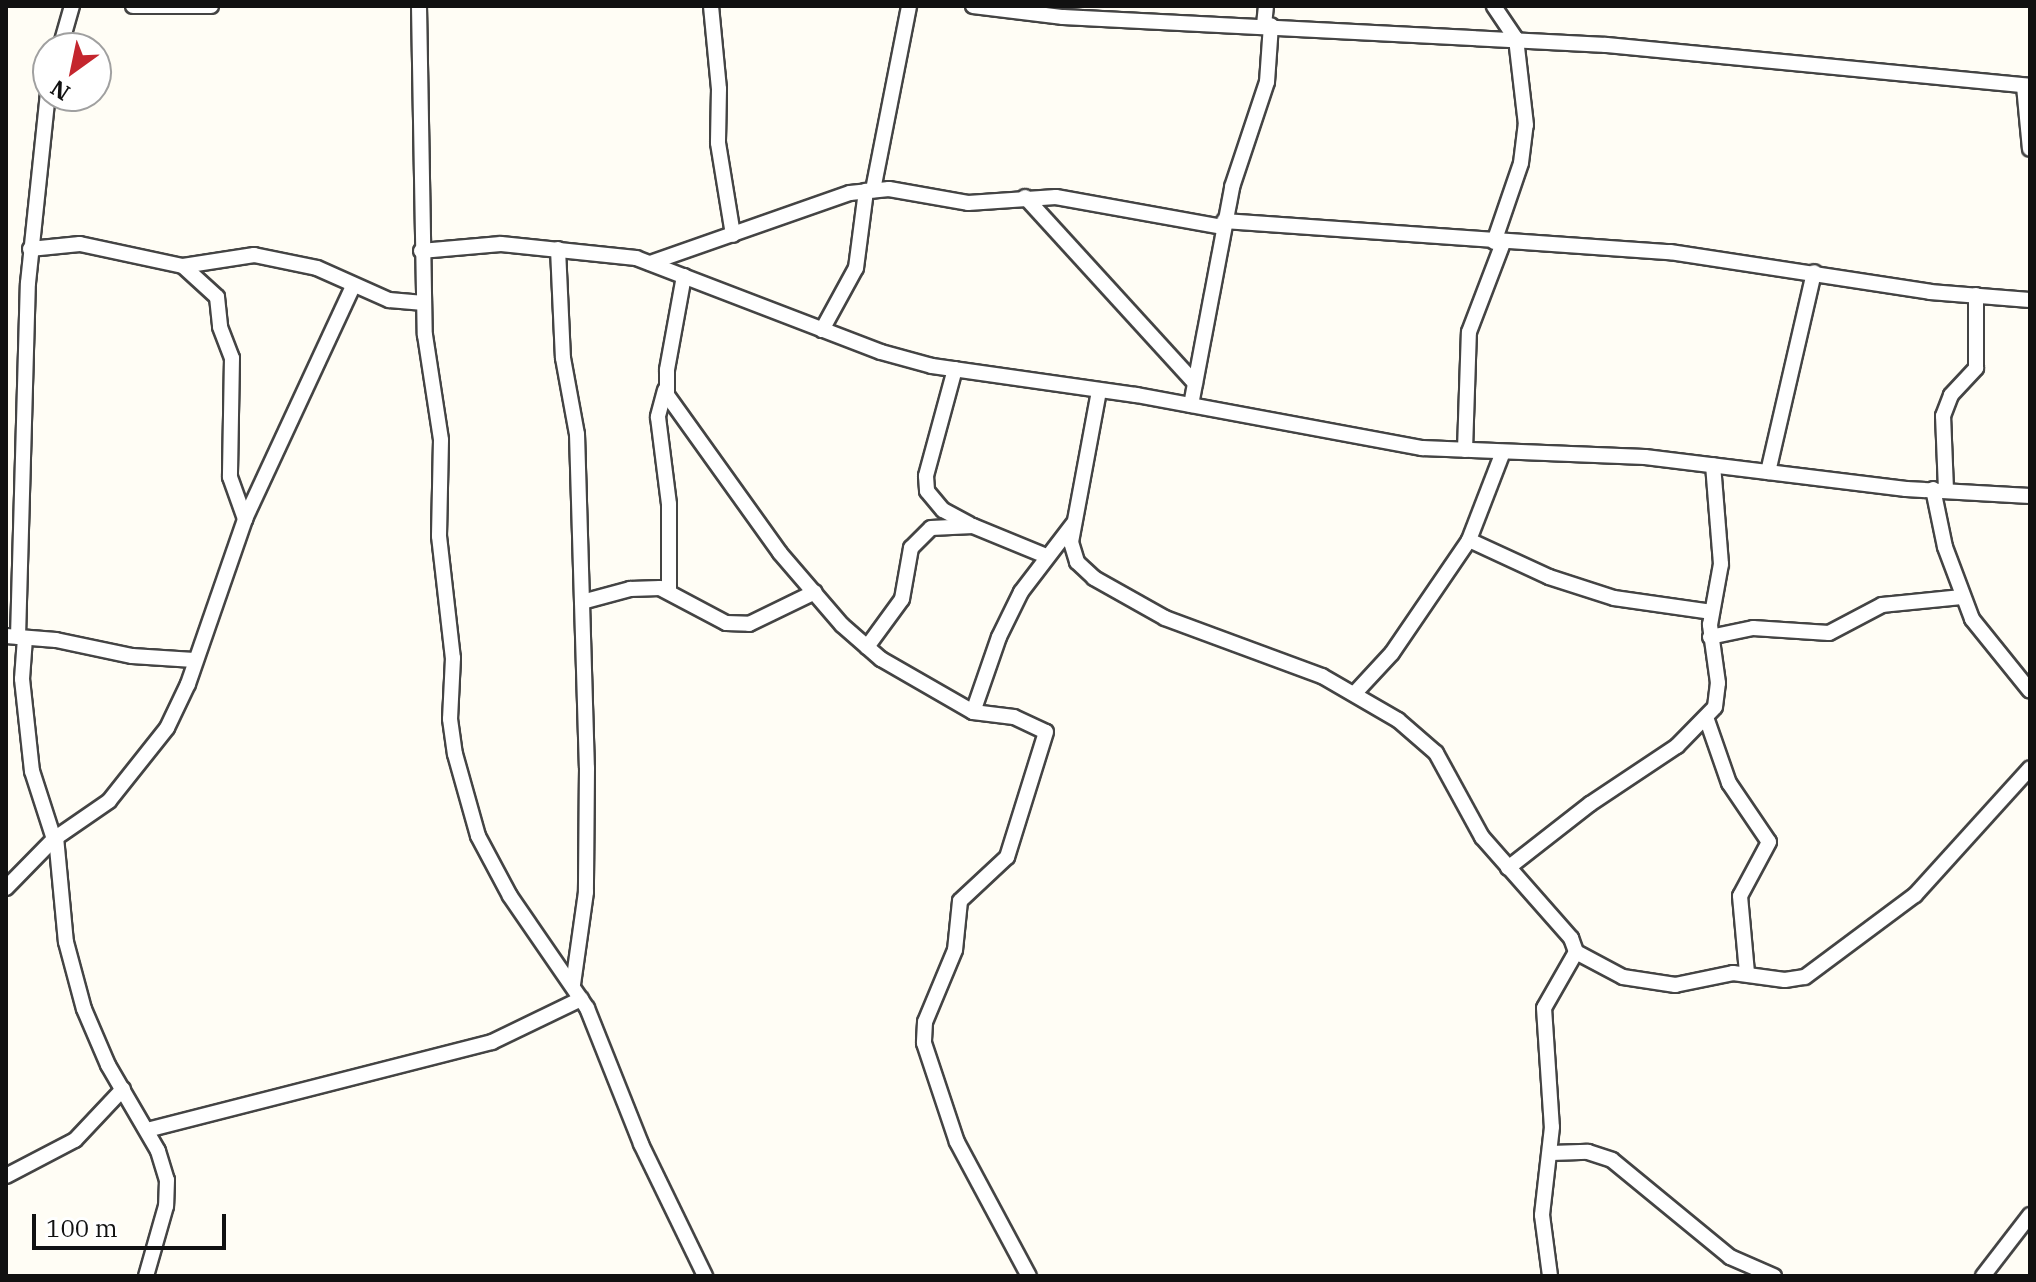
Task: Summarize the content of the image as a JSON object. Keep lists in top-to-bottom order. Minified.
{"scale_bar":"100 m","north":"bottom left"}
